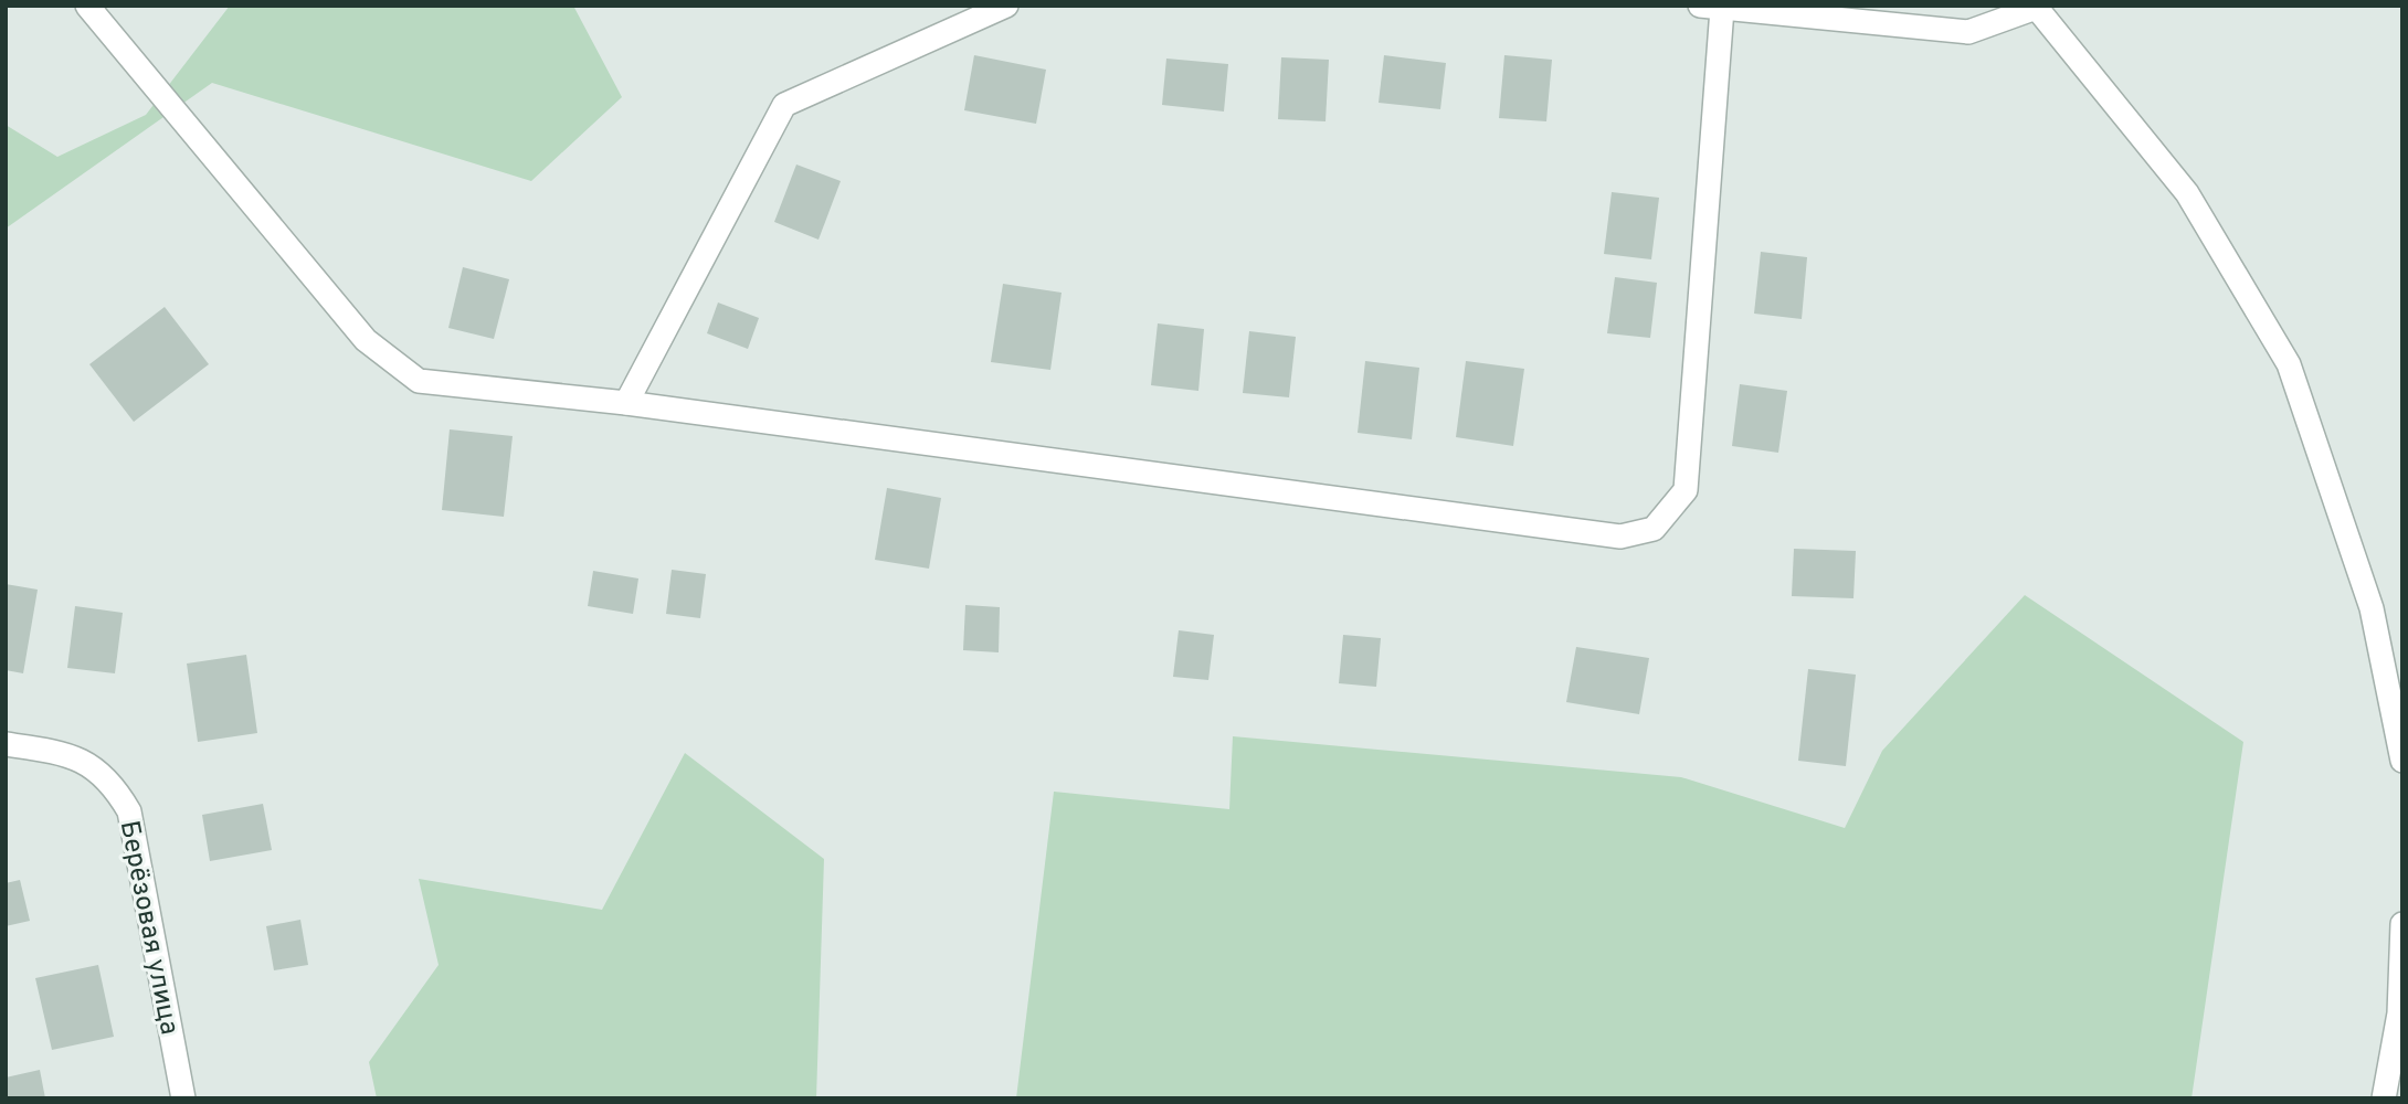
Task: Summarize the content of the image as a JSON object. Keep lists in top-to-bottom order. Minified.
{"streets":{"street":["Берёзовая улица"]}}
